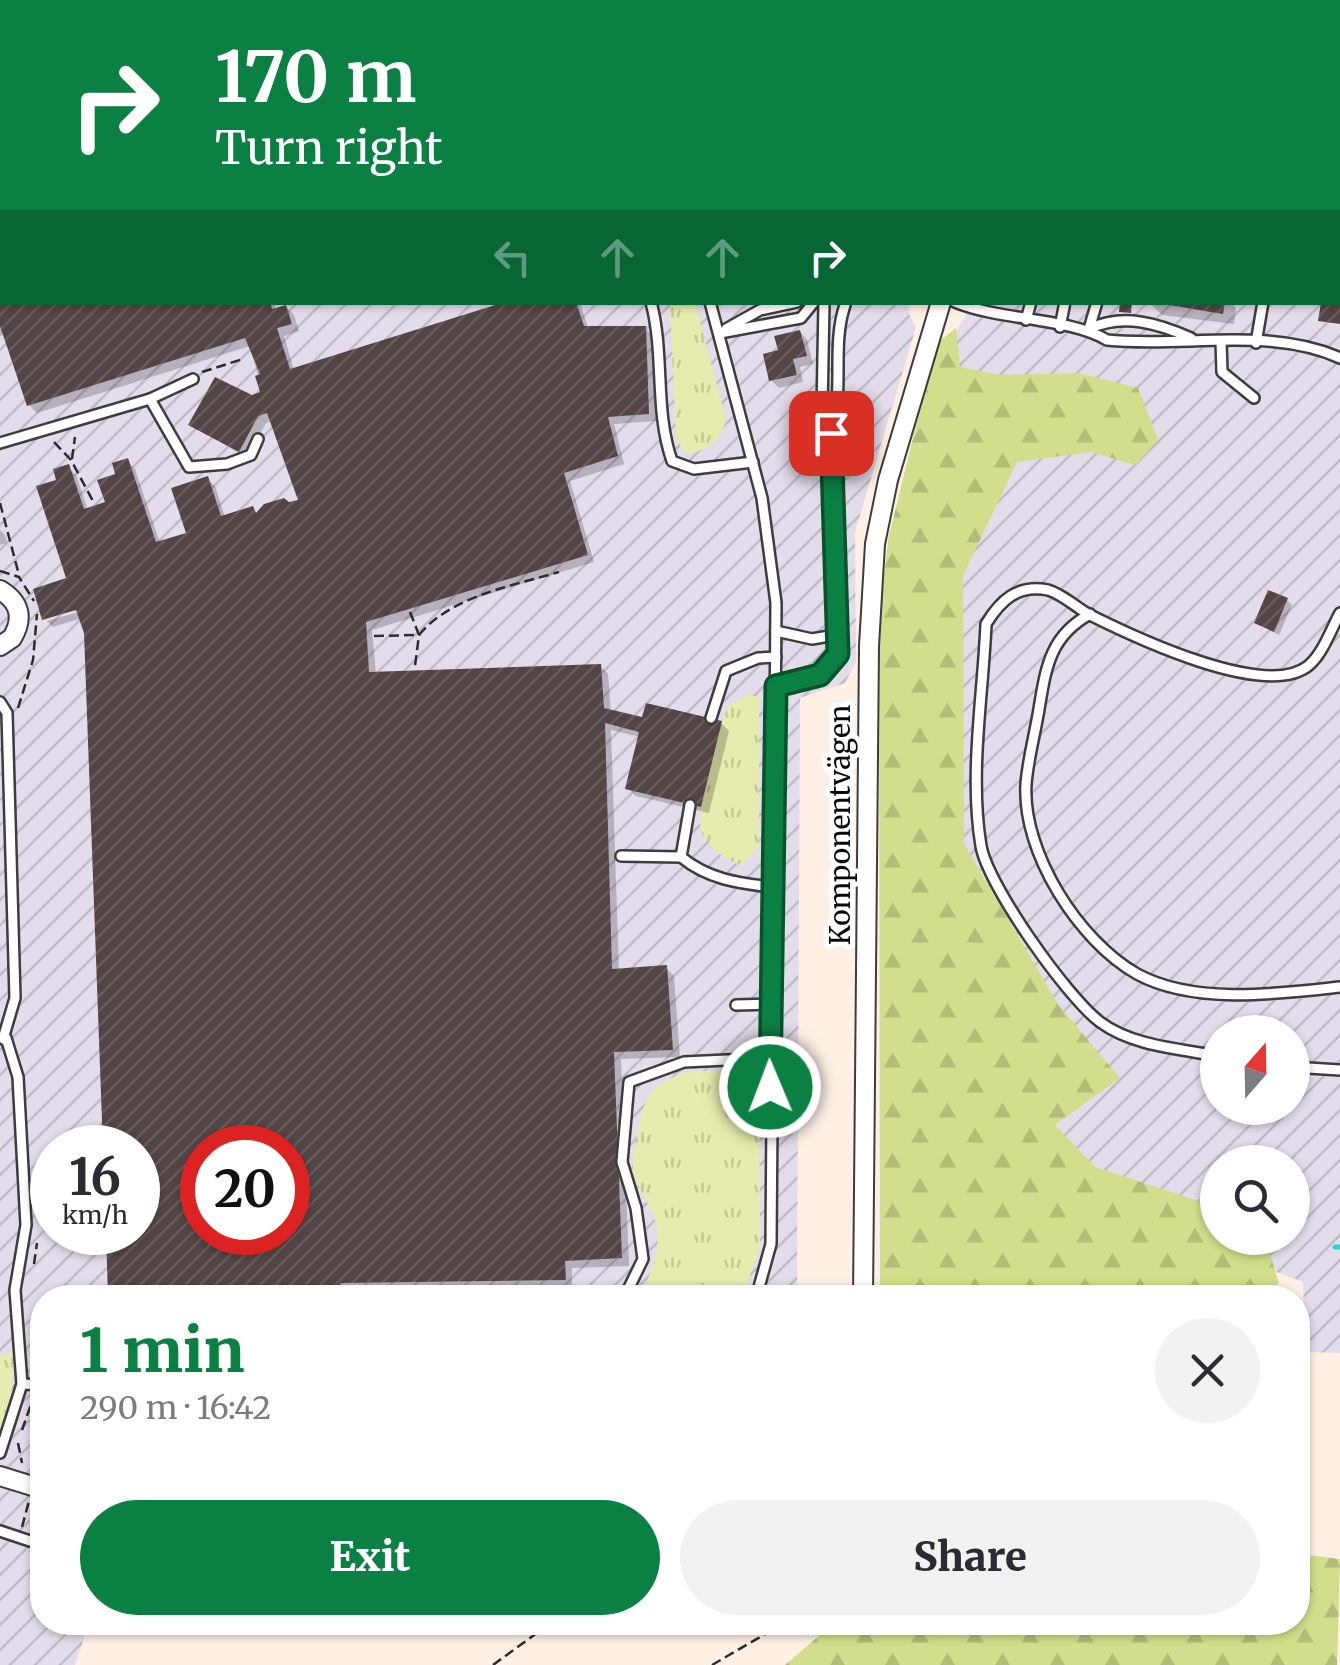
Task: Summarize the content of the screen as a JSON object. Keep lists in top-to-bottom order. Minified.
{"streets":{"street":["Komponentvägen"]},"north":"top","page":{"turn":["170 m","Turn right"],"speed":"16 km/h","limit":"20","heading":["1 min","290 m · 16:42"],"buttons":["Exit","Share"]}}
